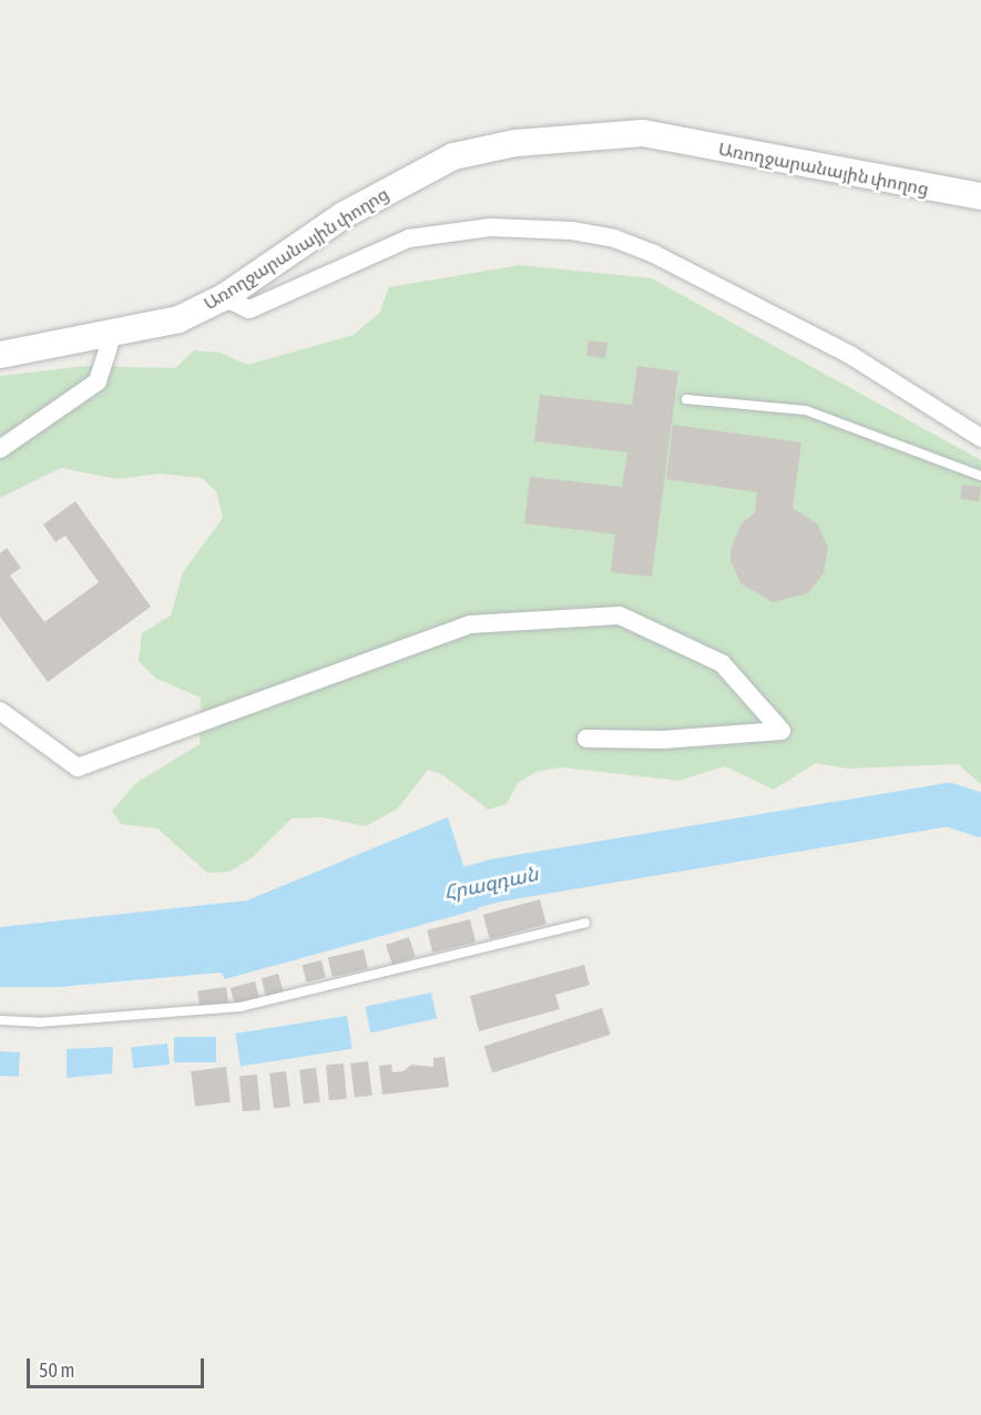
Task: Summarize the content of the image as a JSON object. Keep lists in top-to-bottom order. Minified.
{"streets":{"main road":["Առողջարանային փողոց"]},"water":["Հրազդան"],"scale_bar":"50 m"}
